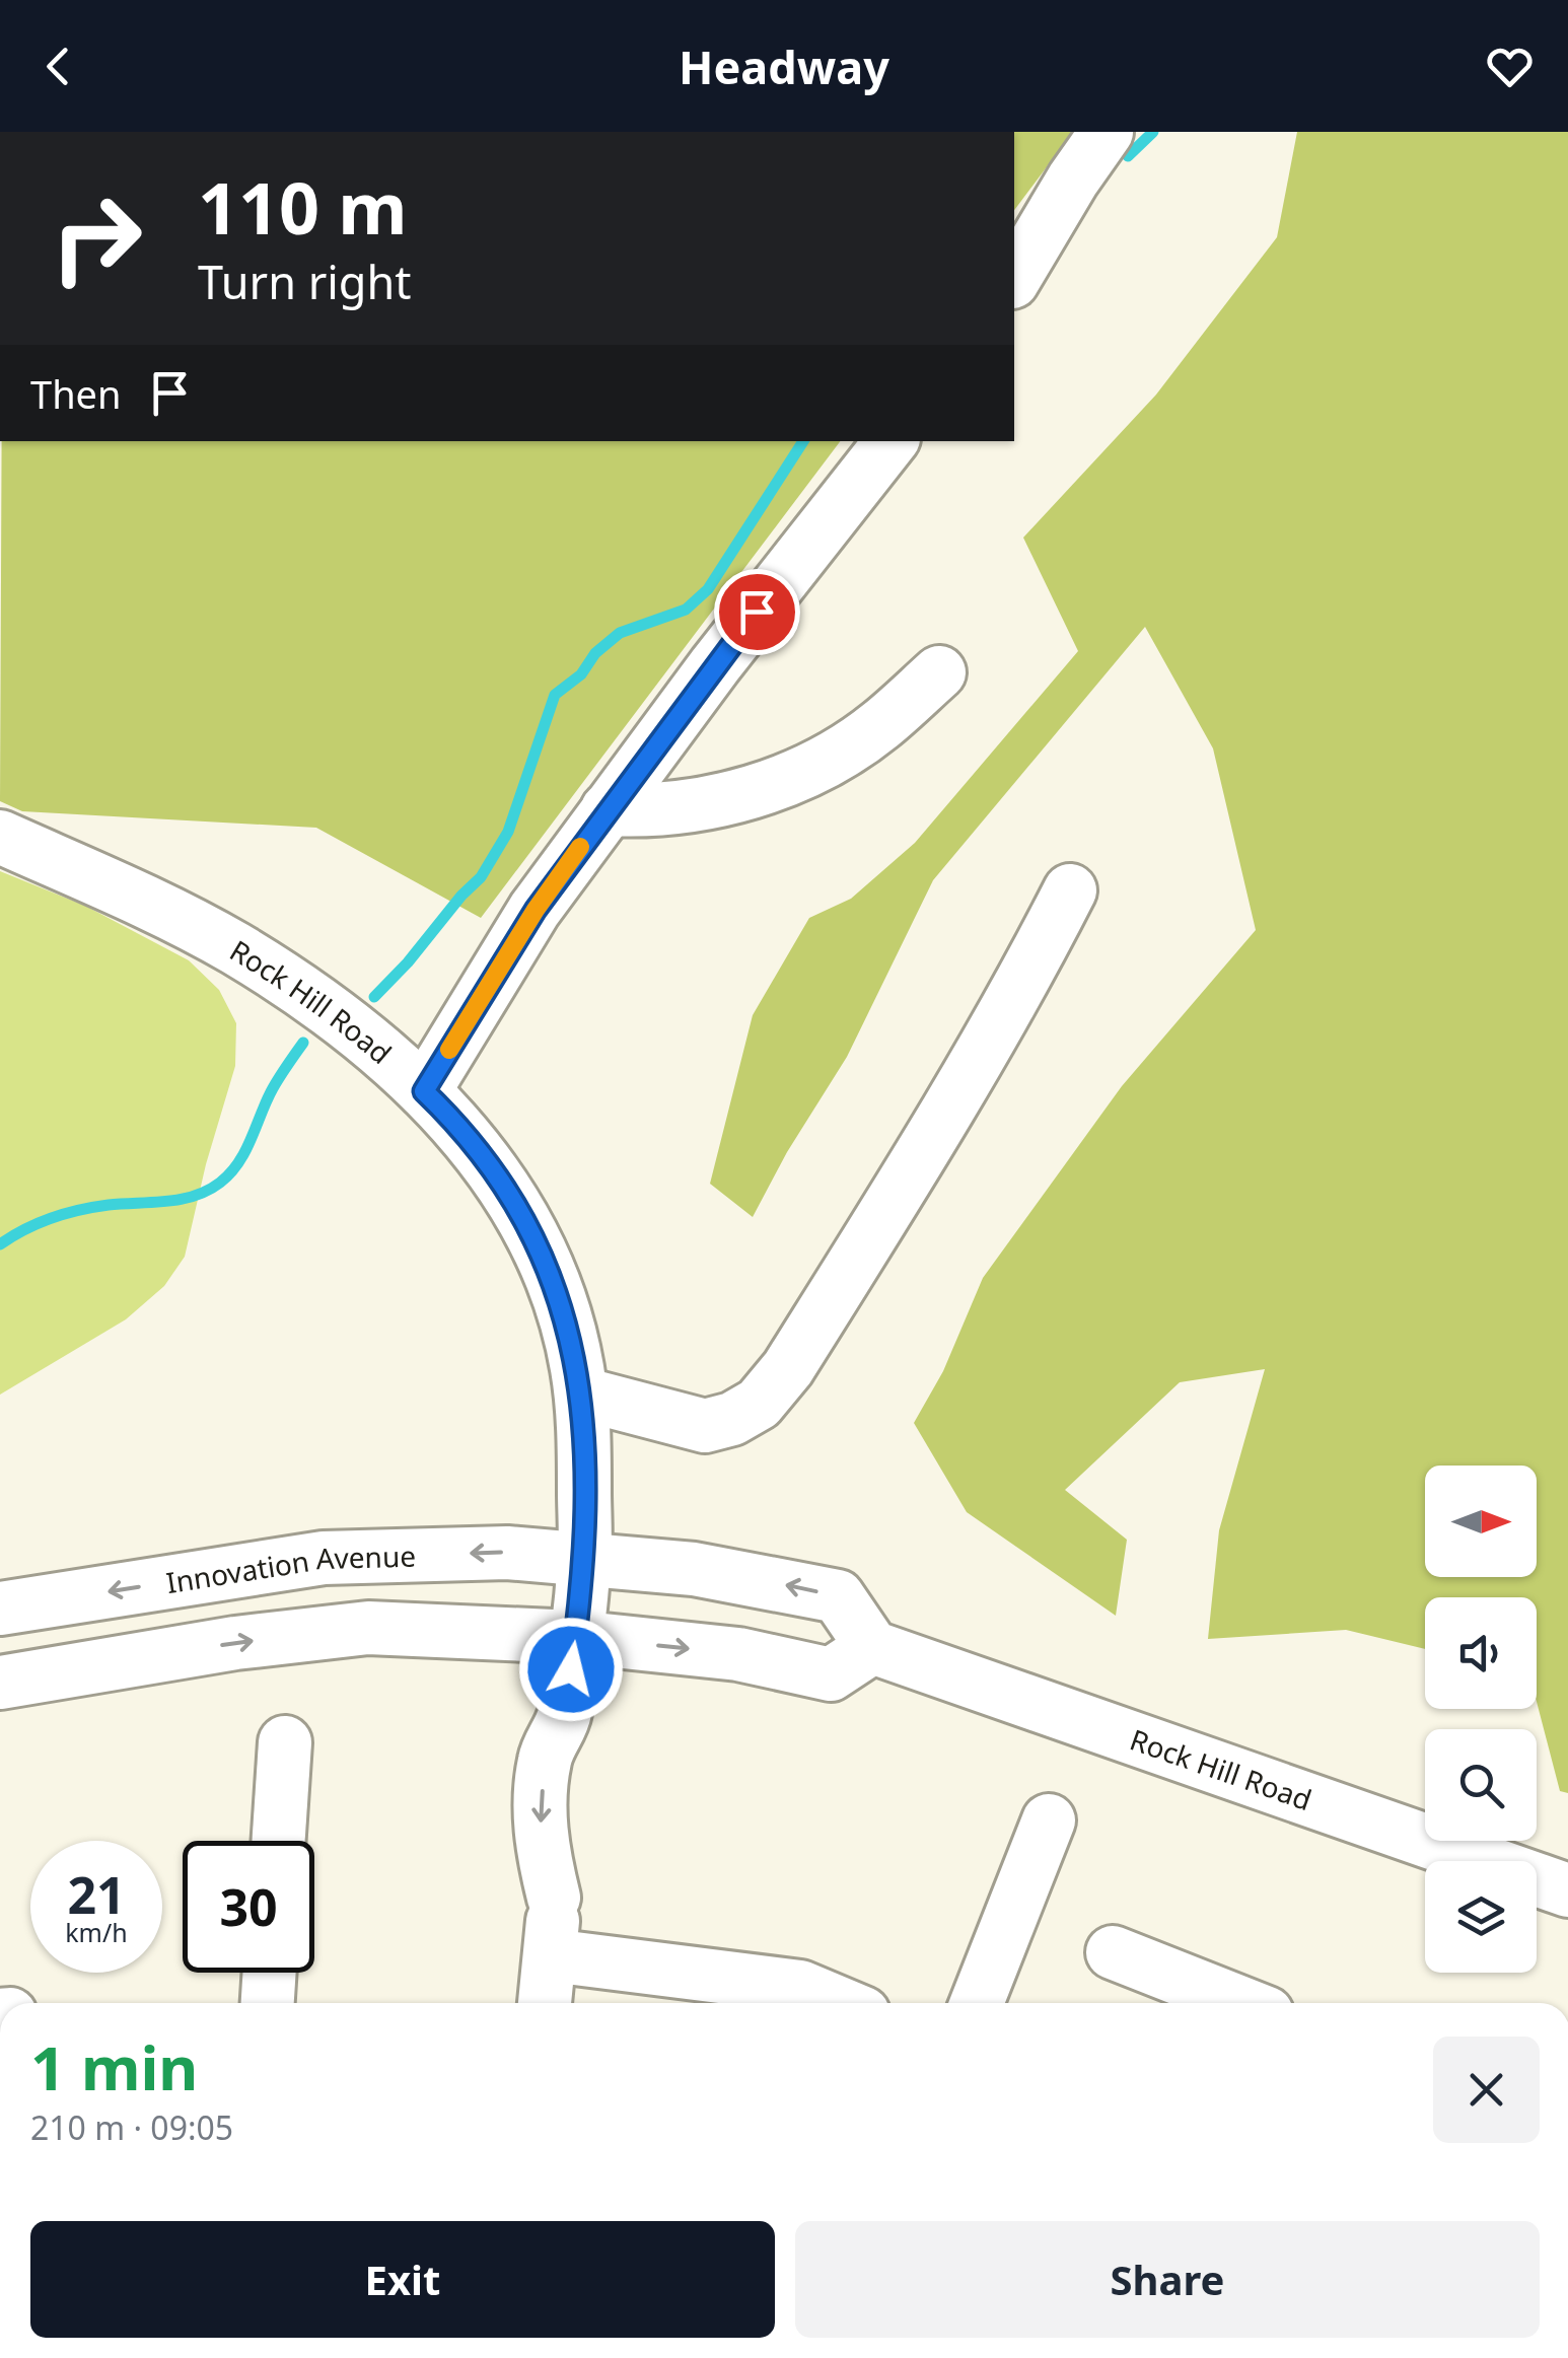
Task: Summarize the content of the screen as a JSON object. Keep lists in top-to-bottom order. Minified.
{"streets":{"street":["Rock Hill Road","Innovation Avenue"]},"crossings":[["Rock Hill Road","Innovation Avenue"]],"north":"right","page":{"header":"Headway","turn":["110 m","Turn right"],"then":"Then","speed":"21 km/h","limit":"30","heading":["1 min","210 m · 09:05"],"buttons":["Exit","Share"]}}
